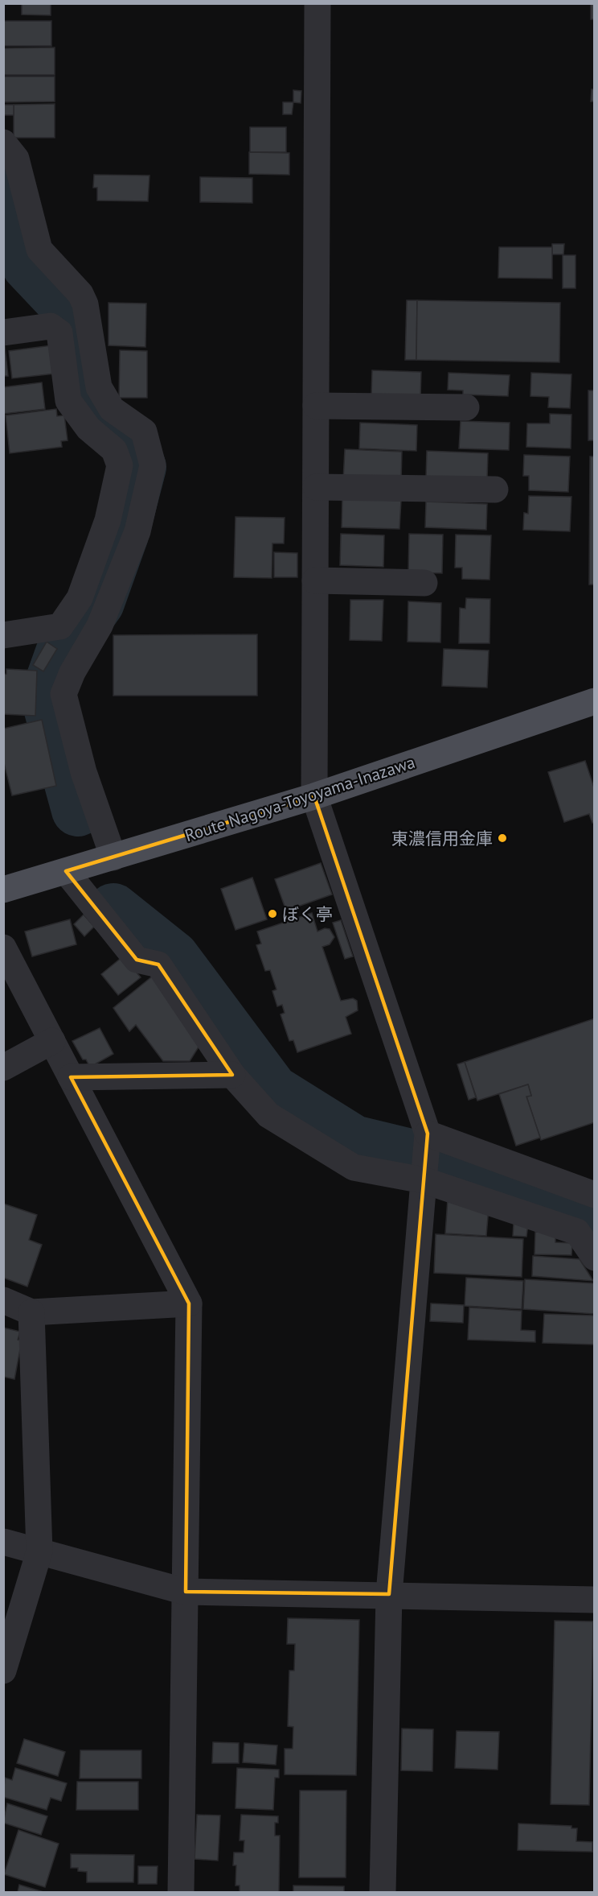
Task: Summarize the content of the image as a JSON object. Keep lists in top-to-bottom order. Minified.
{"streets":{"main road":["Route Nagoya-Toyoyama-Inazawa"]},"places":["東濃信用金庫","ぼく亭"]}
